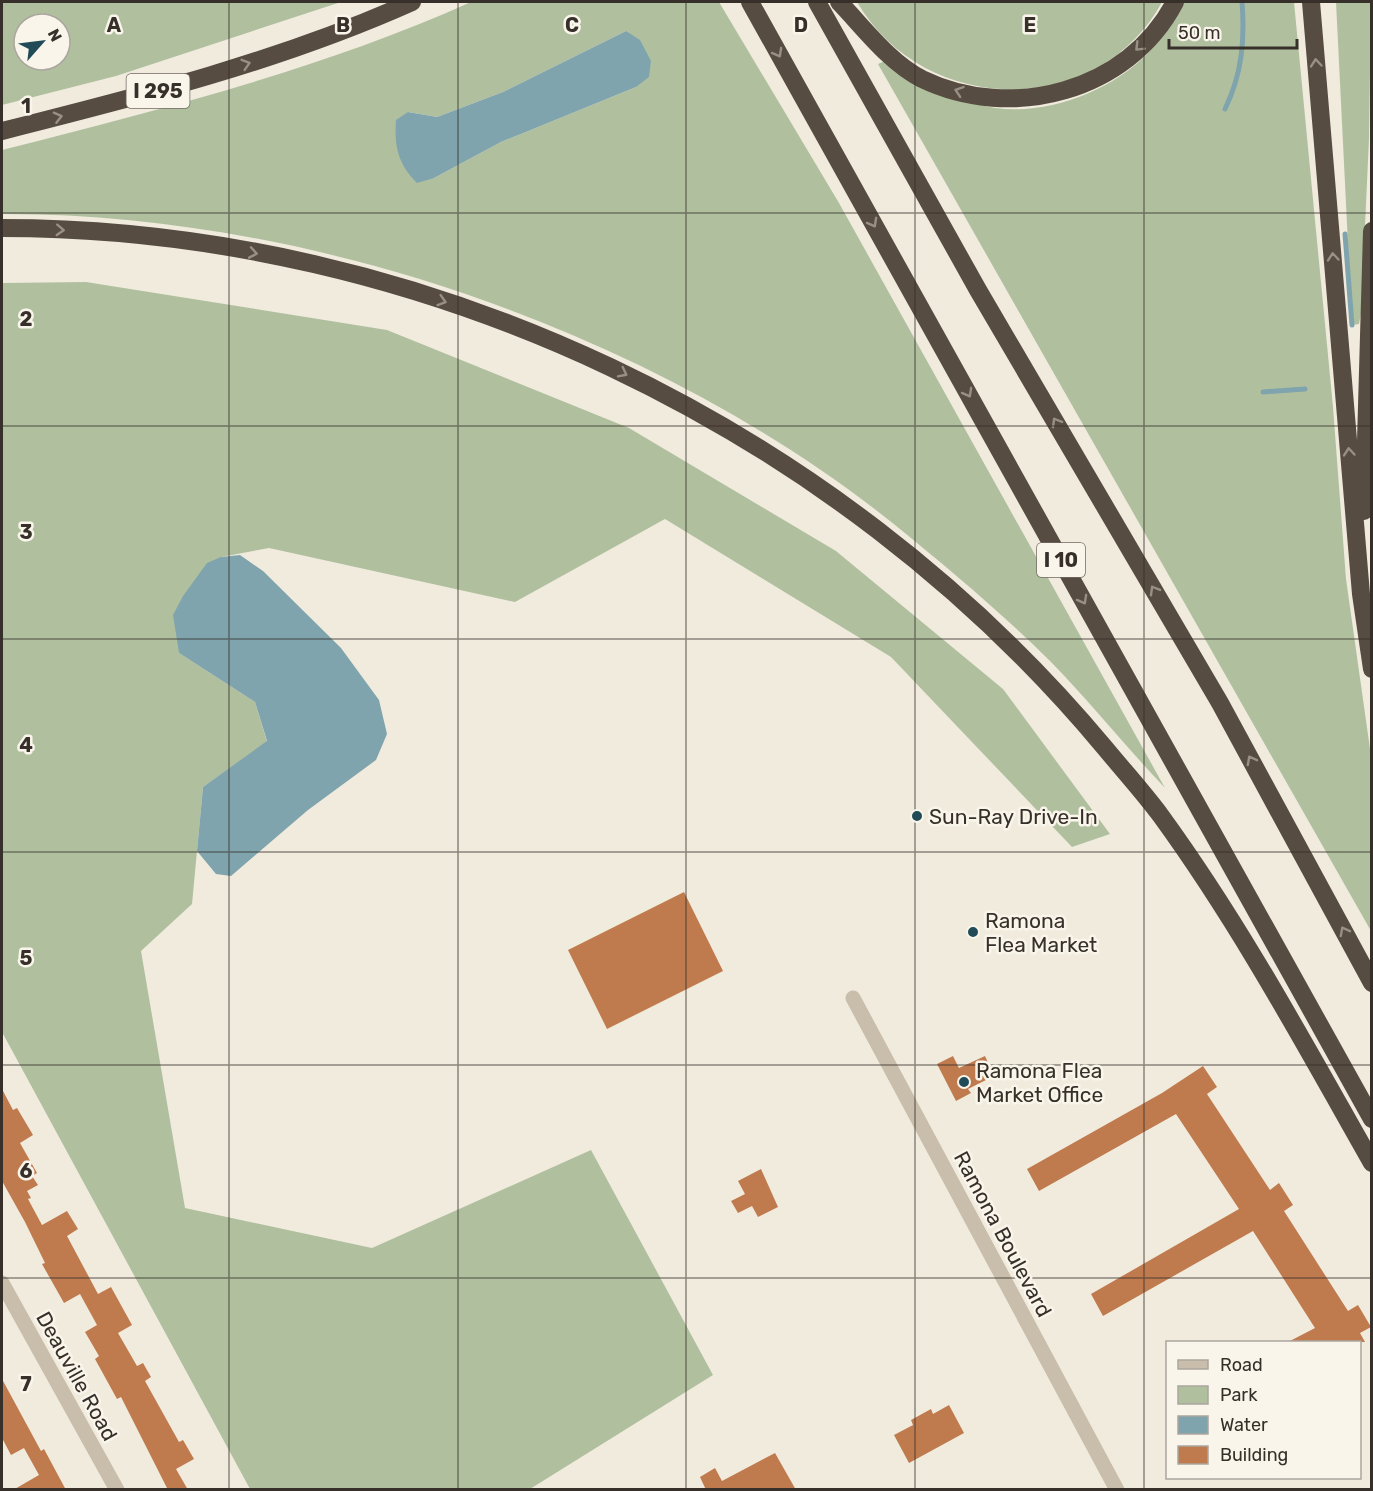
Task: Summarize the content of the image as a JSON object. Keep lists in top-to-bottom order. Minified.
{"streets":{"highway":["I 295","I 10"],"street":["Ramona Boulevard","Deauville Road"]},"places":["Sun-Ray Drive-In","Ramona Flea Market","Ramona Flea Market Office"],"legend":["Road","Park","Water","Building"],"scale_bar":"50 m","north":"top right","grid":{"columns":["A","B","C","D","E"],"rows":["1","2","3","4","5","6","7"]}}
